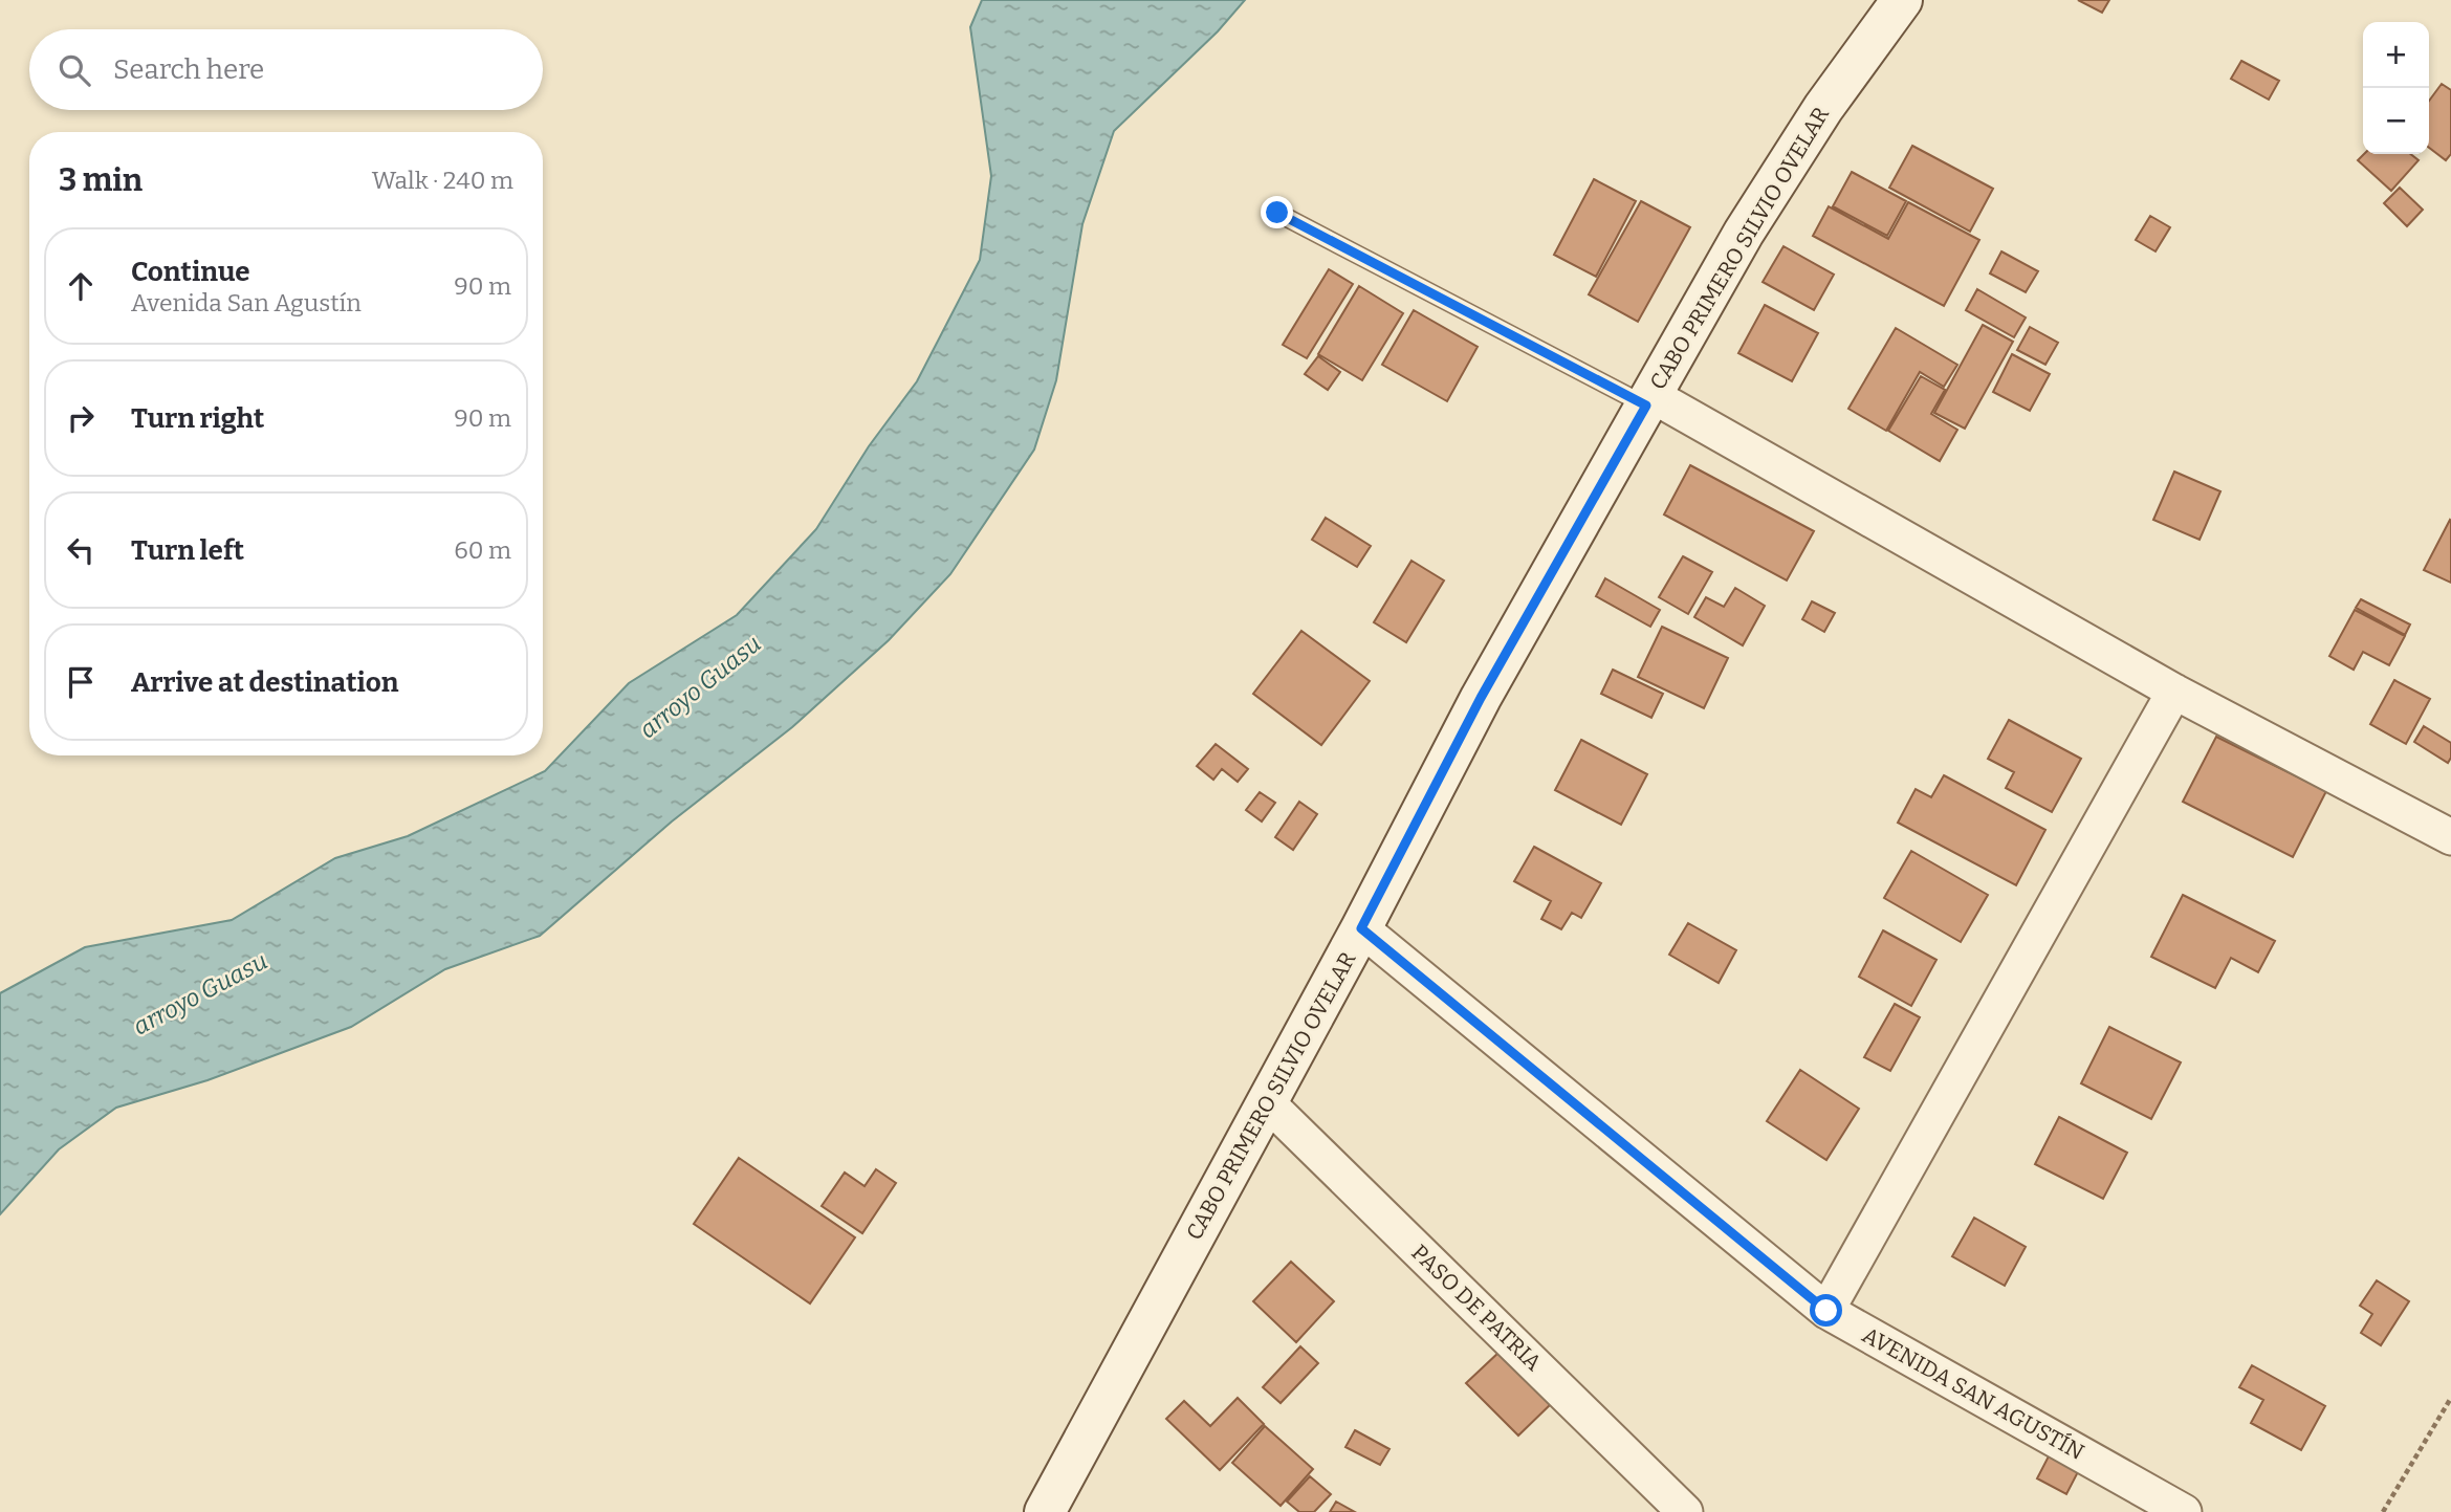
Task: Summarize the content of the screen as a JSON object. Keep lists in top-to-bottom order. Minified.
{"streets":{"main road":["CABO PRIMERO SILVIO OVELAR"],"street":["PASO DE PATRIA","AVENIDA SAN AGUSTÍN"]},"crossings":[["CABO PRIMERO SILVIO OVELAR","PASO DE PATRIA"],["CABO PRIMERO SILVIO OVELAR","AVENIDA SAN AGUSTÍN"]],"water":["arroyo Guasu"],"page":{"map_buttons":["+","−"],"search":"Search here","heading":["3 min","Walk · 240 m"],"list":[["Continue","Avenida San Agustín","90 m"],["Turn right","90 m"],["Turn left","60 m"],"Arrive at destination"]}}
